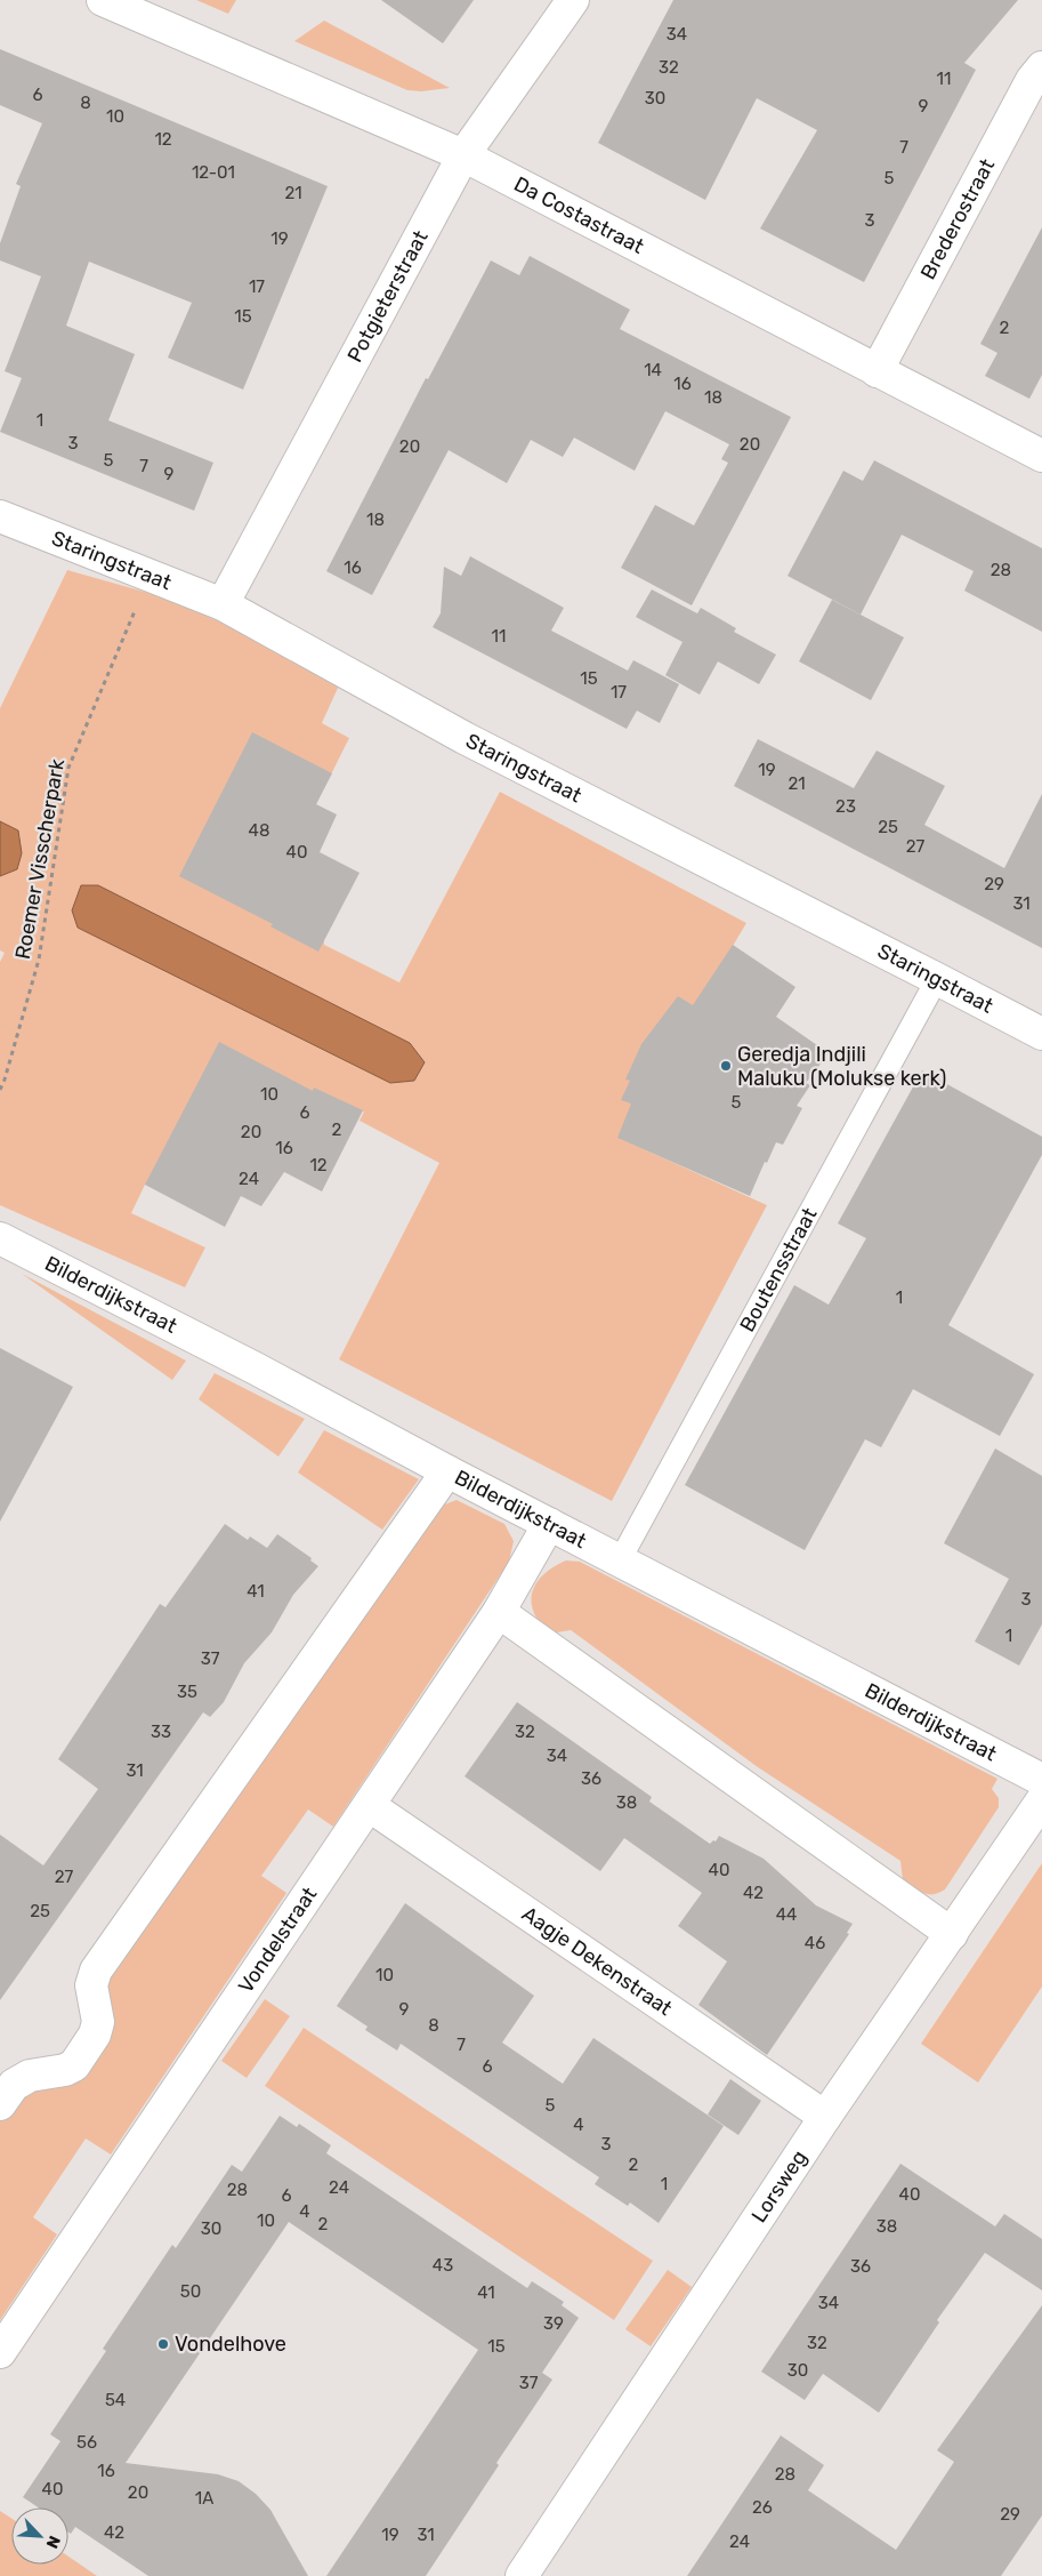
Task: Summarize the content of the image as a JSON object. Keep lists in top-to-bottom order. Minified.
{"streets":{"street":["Da Costastraat","Brederostraat","Potgieterstraat","Staringstraat","Bilderdijkstraat","Vondelstraat","Aagje Dekenstraat","Lorsweg"],"lane":["Boutensstraat"],"path":["Roemer Visscherpark"]},"crossings":[["Da Costastraat","Brederostraat"],["Da Costastraat","Potgieterstraat"],["Potgieterstraat","Staringstraat"],["Staringstraat","Roemer Visscherpark"],["Staringstraat","Boutensstraat"],["Boutensstraat","Bilderdijkstraat"],["Bilderdijkstraat","Vondelstraat"],["Vondelstraat","Aagje Dekenstraat"],["Aagje Dekenstraat","Lorsweg"]],"places":["Geredja Indjili Maluku (Molukse kerk)","Vondelhove"],"house_numbers":["34","32","11","6","30","8","9","10","12","7","12-01","5","21","3","19","17","15","2","14","16","18","1","3","20","20","5","7","9","18","16","28","11","15","17","19","21","23","25","48","27","40","29","31","10","5","6","2","20","16","12","24","1","41","3","1","37","35","33","32","34","31","36","38","40","27","42","25","44","46","10","9","8","7","6","5","4","3","2","1","24","28","40","6","4","10","2","38","30","43","36","50","41","34","39","32","15","30","37","54","56","16","28","40","20","1A","26","29","42","19","31","24"],"north":"bottom right"}
